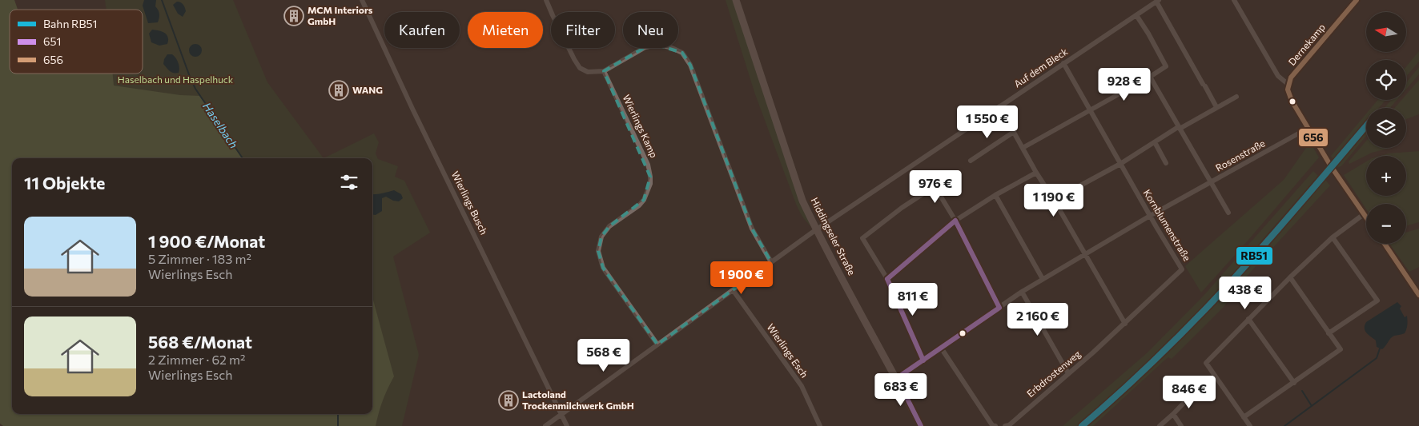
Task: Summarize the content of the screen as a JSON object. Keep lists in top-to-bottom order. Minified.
{"streets":{"street":["Dernekamp","Auf dem Bleck","Wierlings Kamp","Rosenstraße","Wierlings Busch","Kornblumenstraße","Hiddingseler Straße","Wierlings Esch","Erbdrostenweg"]},"crossings":[["Dernekamp","Rosenstraße"],["Auf dem Bleck","Kornblumenstraße"],["Auf dem Bleck","Hiddingseler Straße"],["Rosenstraße","Kornblumenstraße"],["Rosenstraße","Hiddingseler Straße"],["Kornblumenstraße","Erbdrostenweg"]],"water":["Haselbach"],"parks":["Haselbach und Haspelhuck"],"places":{"building":["MCM Interiors GmbH","WANG","Lactoland Trockenmilchwerk GmbH"]},"lines":["transit line 656","rail line RB51","transit line 651"],"legend":["Bahn RB51","651","656"],"north":"left","page":{"map_buttons":["+","−"],"chip":["Kaufen","Mieten","Filter","Neu"],"price":["928 €","1 550 €","976 €","1 190 €","1 900 €","438 €","811 €","2 160 €","568 €","683 €","846 €"],"heading":"11 Objekte","list":[{"name":"1 900 €/Monat","note":"5 Zimmer · 183 m² · Wierlings Esch"},{"name":"568 €/Monat","note":"2 Zimmer · 62 m² · Wierlings Esch"}]}}
